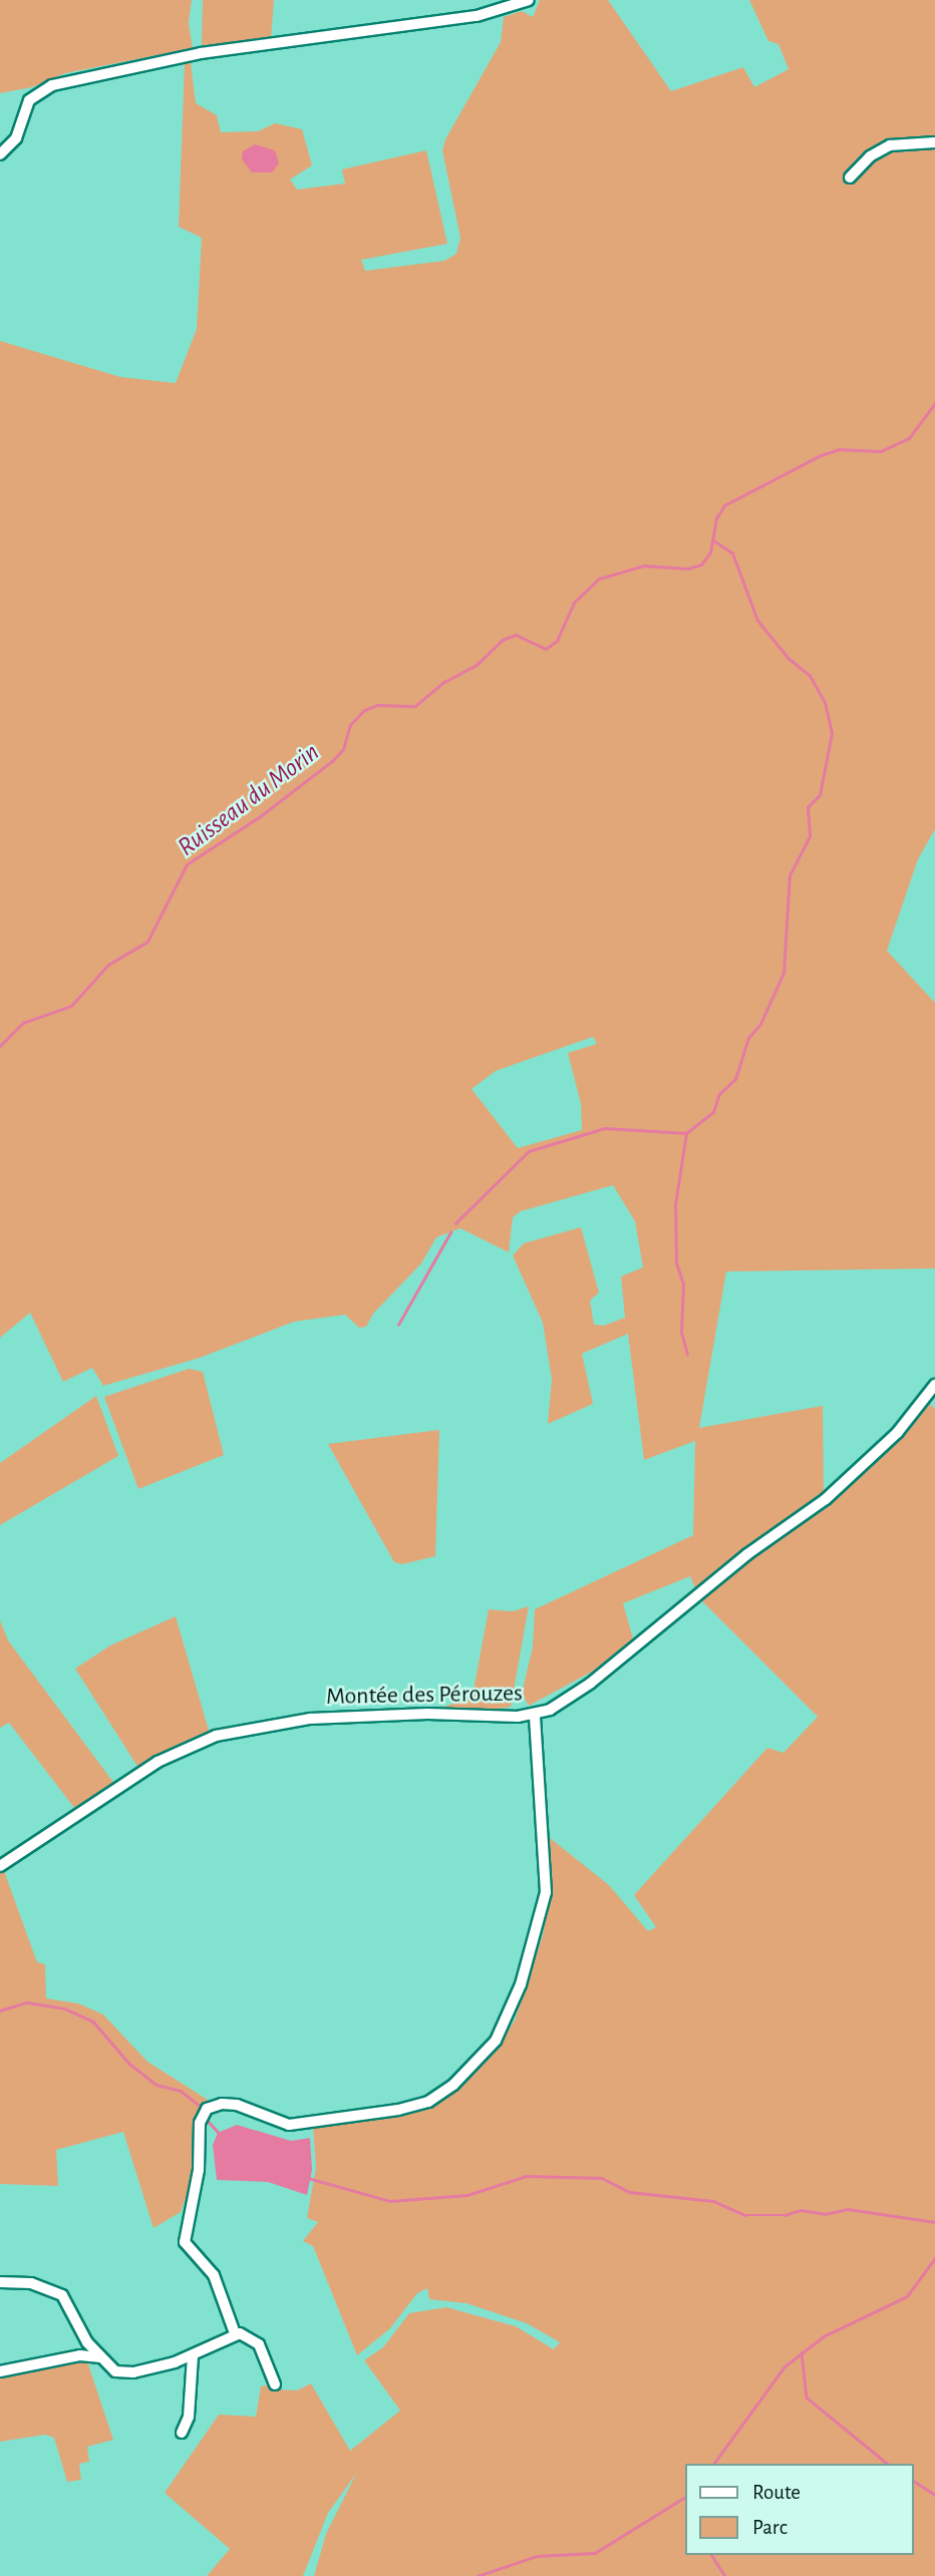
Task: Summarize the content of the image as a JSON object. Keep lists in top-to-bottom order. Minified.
{"streets":{"street":["Montée des Pérouzes"]},"water":["Ruisseau du Morin"],"legend":["Route","Parc"]}
